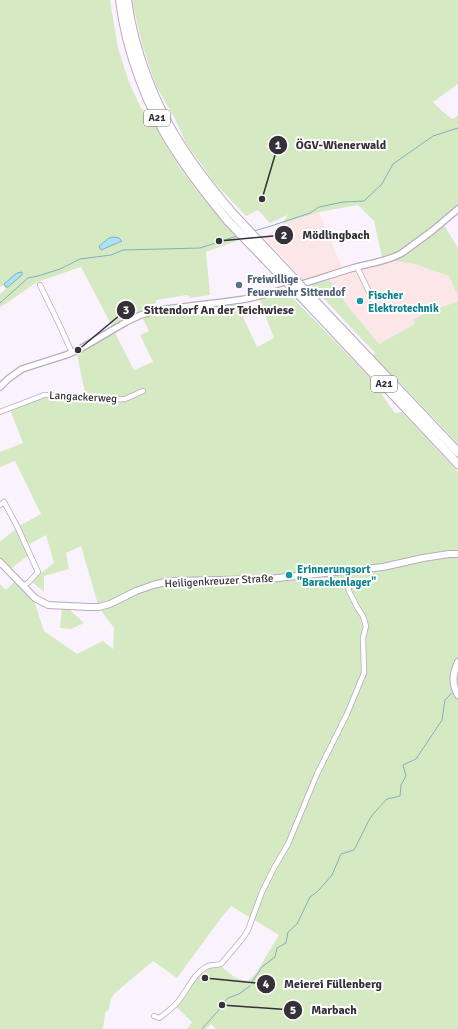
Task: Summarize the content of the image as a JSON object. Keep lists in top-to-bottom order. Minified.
{"streets":{"highway":["A21"],"main road":["Heiligenkreuzer Straße"],"street":["Langackerweg"]},"places":["ÖGV-Wienerwald","Mödlingbach","Freiwillige Feuerwehr Sittendof","Fischer Elektrotechnik","Sittendorf An der Teichwiese","Erinnerungsort \"Barackenlager\"","Meierei Füllenberg","Marbach"]}
